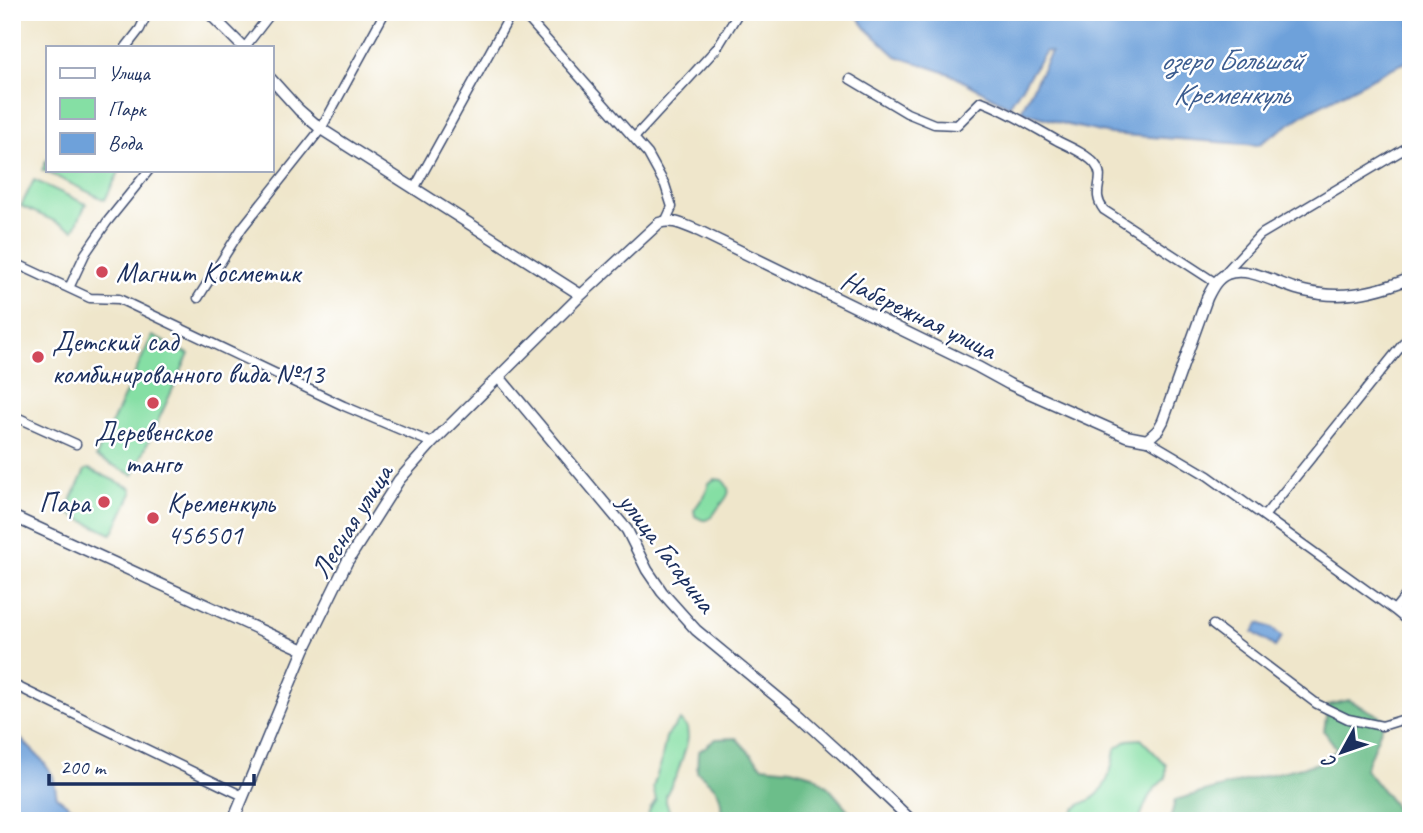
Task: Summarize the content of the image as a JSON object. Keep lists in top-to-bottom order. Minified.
{"streets":{"street":["Набережная улица","Лесная улица","улица Гагарина"]},"crossings":[["Лесная улица","улица Гагарина"]],"water":["озеро Большой Кременкуль"],"places":["Магнит Косметик","Детский сад комбинированного вида №13","Деревенское танго","Пара","Кременкуль 456501"],"legend":["Улица","Парк","Вода"],"scale_bar":"200 m","north":"bottom left"}
